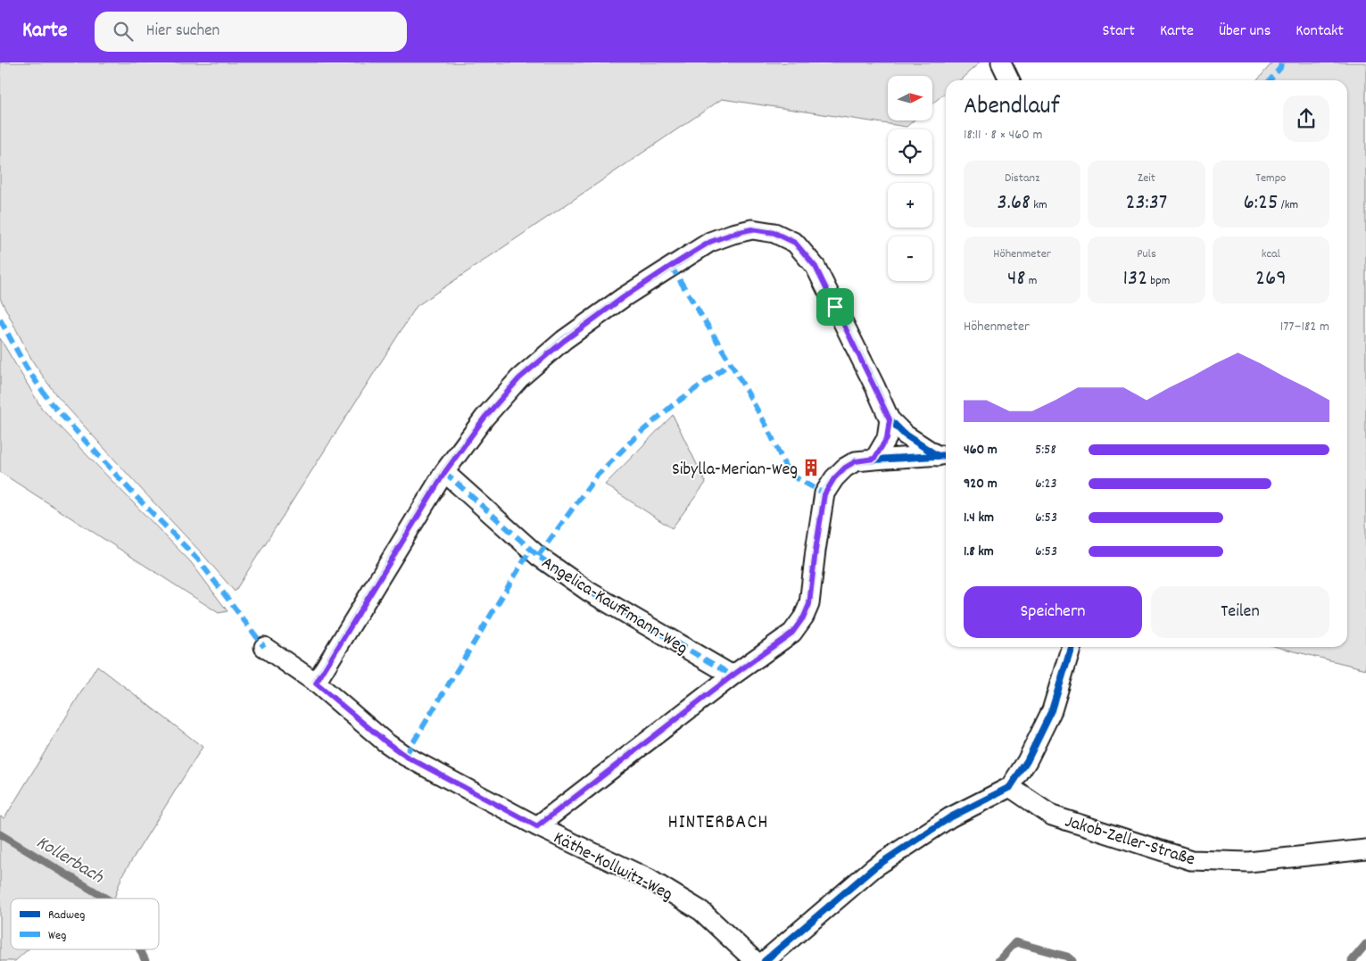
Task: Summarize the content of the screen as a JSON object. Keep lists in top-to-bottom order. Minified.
{"streets":{"street":["Angelica-Kauffmann-Weg","Jakob-Zeller-Straße","Käthe-Kollwitz-Weg"]},"districts":["HINTERBACH"],"water":["Kollerbach"],"places":{"building":["Sibylla-Merian-Weg"]},"legend":["Radweg","Weg"],"north":"right","page":{"header":"Karte","search":"Hier suchen","nav":["Start","Karte","Über uns","Kontakt"],"map_buttons":["+","−"],"heading":["Abendlauf","18:11 · 8 × 460 m"],"stats":[["Distanz","3.68 km"],["Zeit","23:37"],["Tempo","6:25 /km"],["Höhenmeter","48 m"],["Puls","132 bpm"],["kcal","269"]],"chart":["Höhenmeter","177–182 m"],"list":[{"name":"460 m","note":"5:58"},{"name":"920 m","note":"6:23"},{"name":"1.4 km","note":"6:53"},{"name":"1.8 km","note":"6:53"}],"buttons":["Speichern","Teilen"]}}
